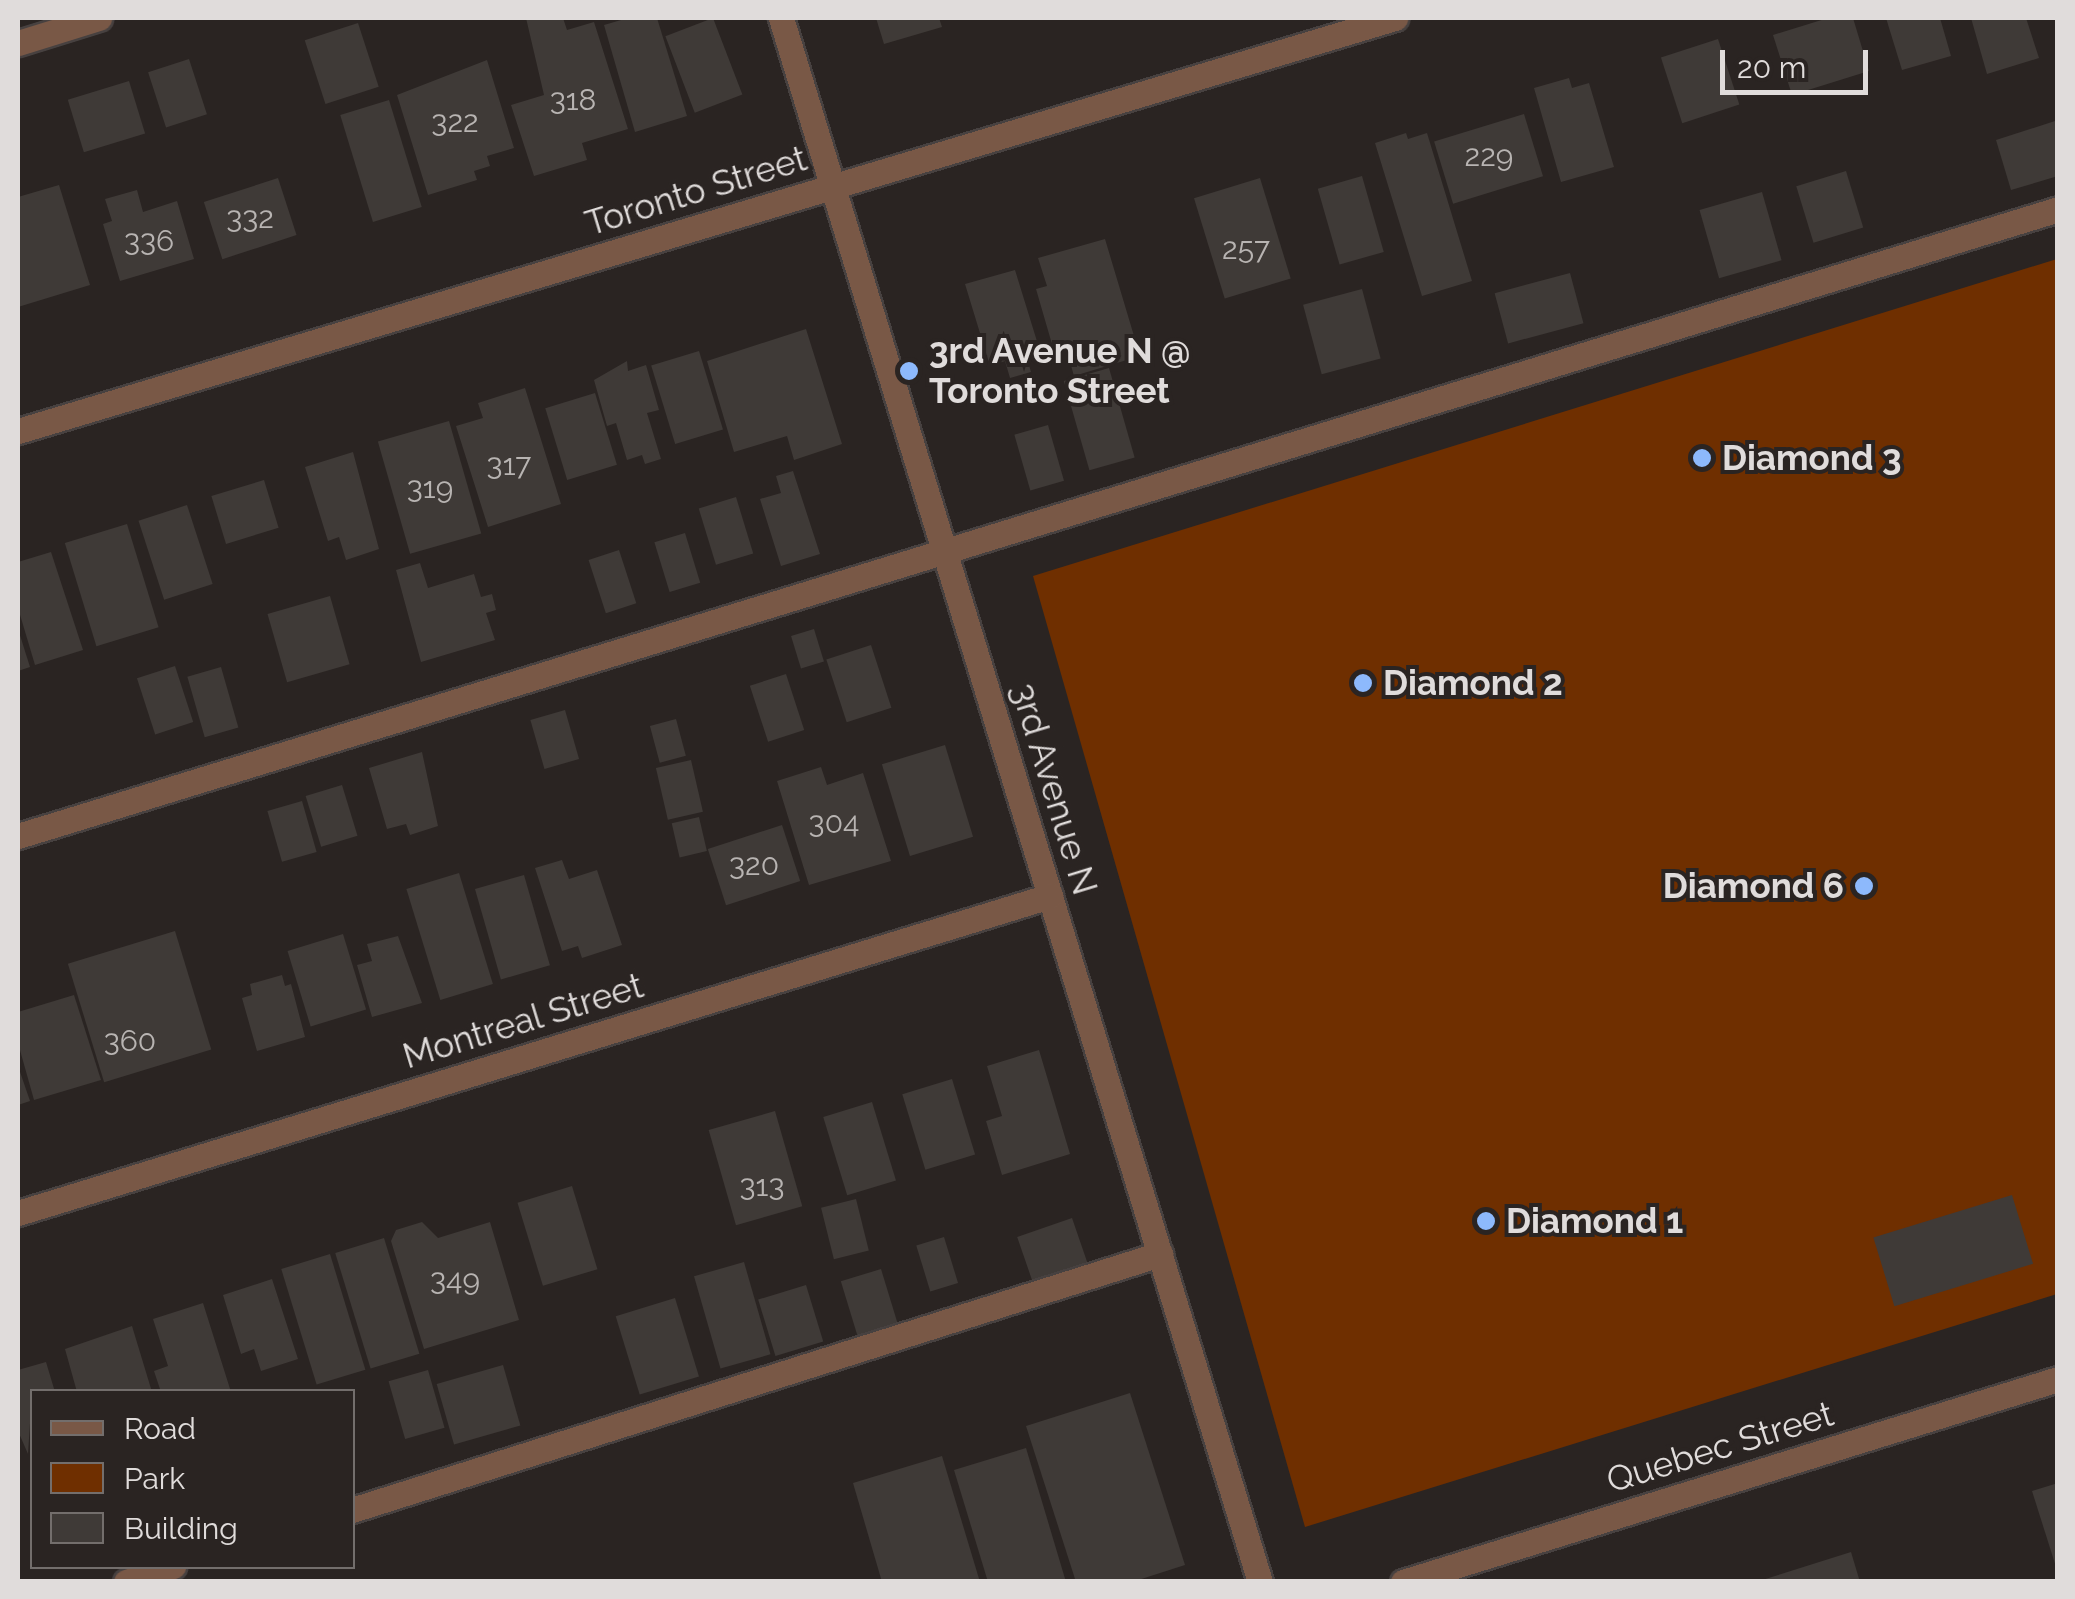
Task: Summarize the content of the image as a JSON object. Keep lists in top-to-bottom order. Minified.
{"streets":{"street":["Toronto Street","3rd Avenue N","Montreal Street","Quebec Street"]},"crossings":[["Toronto Street","3rd Avenue N"],["3rd Avenue N","Montreal Street"]],"places":["3rd Avenue N @ Toronto Street","Diamond 3","Diamond 2","Diamond 6","Diamond 1"],"house_numbers":["318","322","229","332","336","257","317","319","304","320","360","313","349"],"legend":["Road","Park","Building"],"scale_bar":"20 m"}
